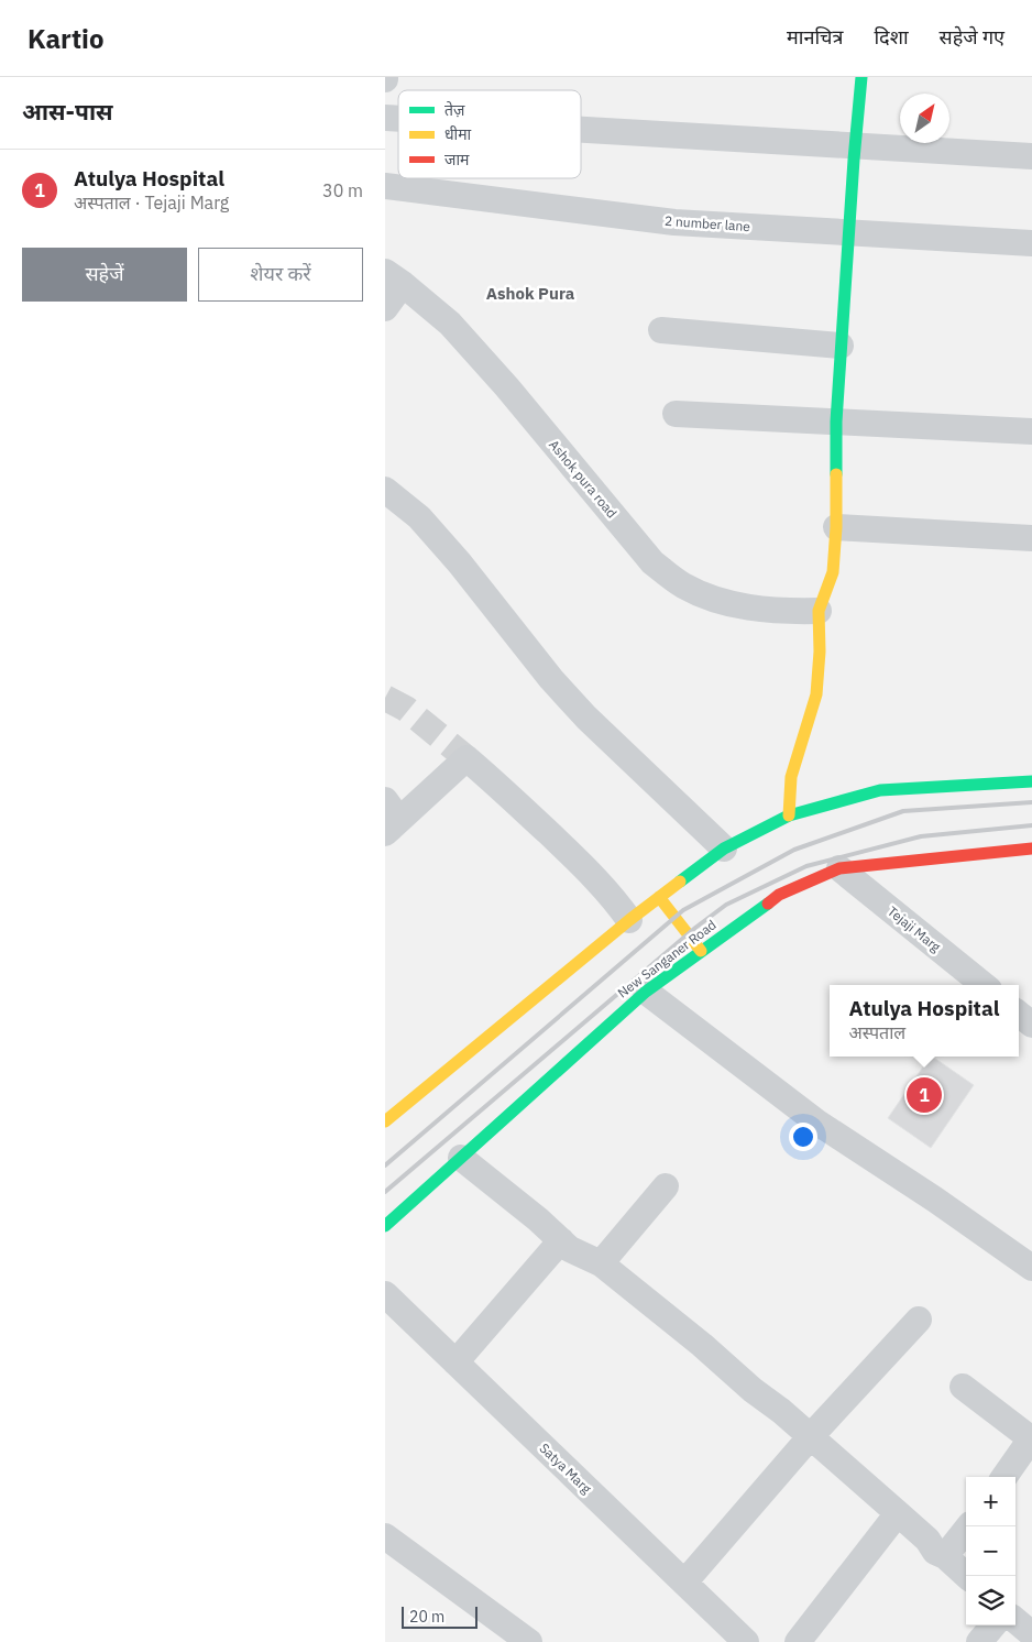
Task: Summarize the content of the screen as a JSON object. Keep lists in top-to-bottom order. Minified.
{"streets":{"main road":["New Sanganer Road"],"street":["2 number lane","Ashok pura road","Tejaji Marg","Satya Marg"]},"crossings":[["Tejaji Marg","New Sanganer Road"]],"districts":["Ashok Pura"],"legend":["तेज़","धीमा","जाम"],"scale_bar":"20 m","north":"top right","page":{"header":"Kartio","nav":["मानचित्र","दिशा","सहेजे गए"],"heading":"आस-पास","list":[{"mark":"1","name":"Atulya Hospital","note":"अस्पताल · Tejaji Marg","value":"30 m"}],"buttons":["सहेजें","शेयर करें"],"popup":["Atulya Hospital","अस्पताल"],"pins":"1","map_buttons":["+","−"],"scale":"20 m"}}
